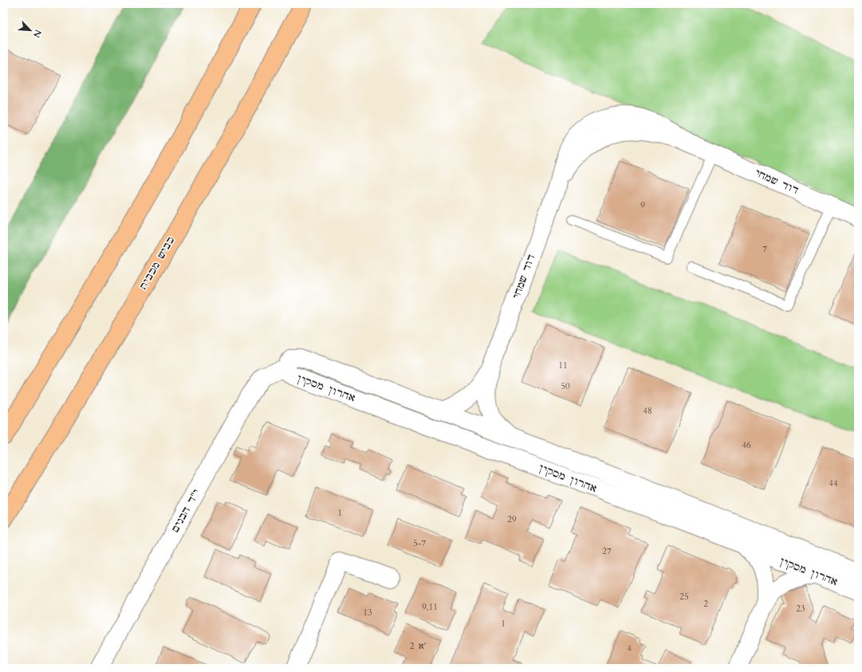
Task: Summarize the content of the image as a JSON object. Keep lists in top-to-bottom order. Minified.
{"streets":{"highway":["כביש מכבית"],"street":["דוד שמחי","אהרון מסקין","י\"ד הבנים"]},"crossings":[["דוד שמחי","אהרון מסקין"],["אהרון מסקין","י\"ד הבנים"]],"house_numbers":["9","7","11","50","48","46","44","1","29","5-7","27","25","2","9,11","23","13","1","2 א'","4"],"north":"bottom right"}
